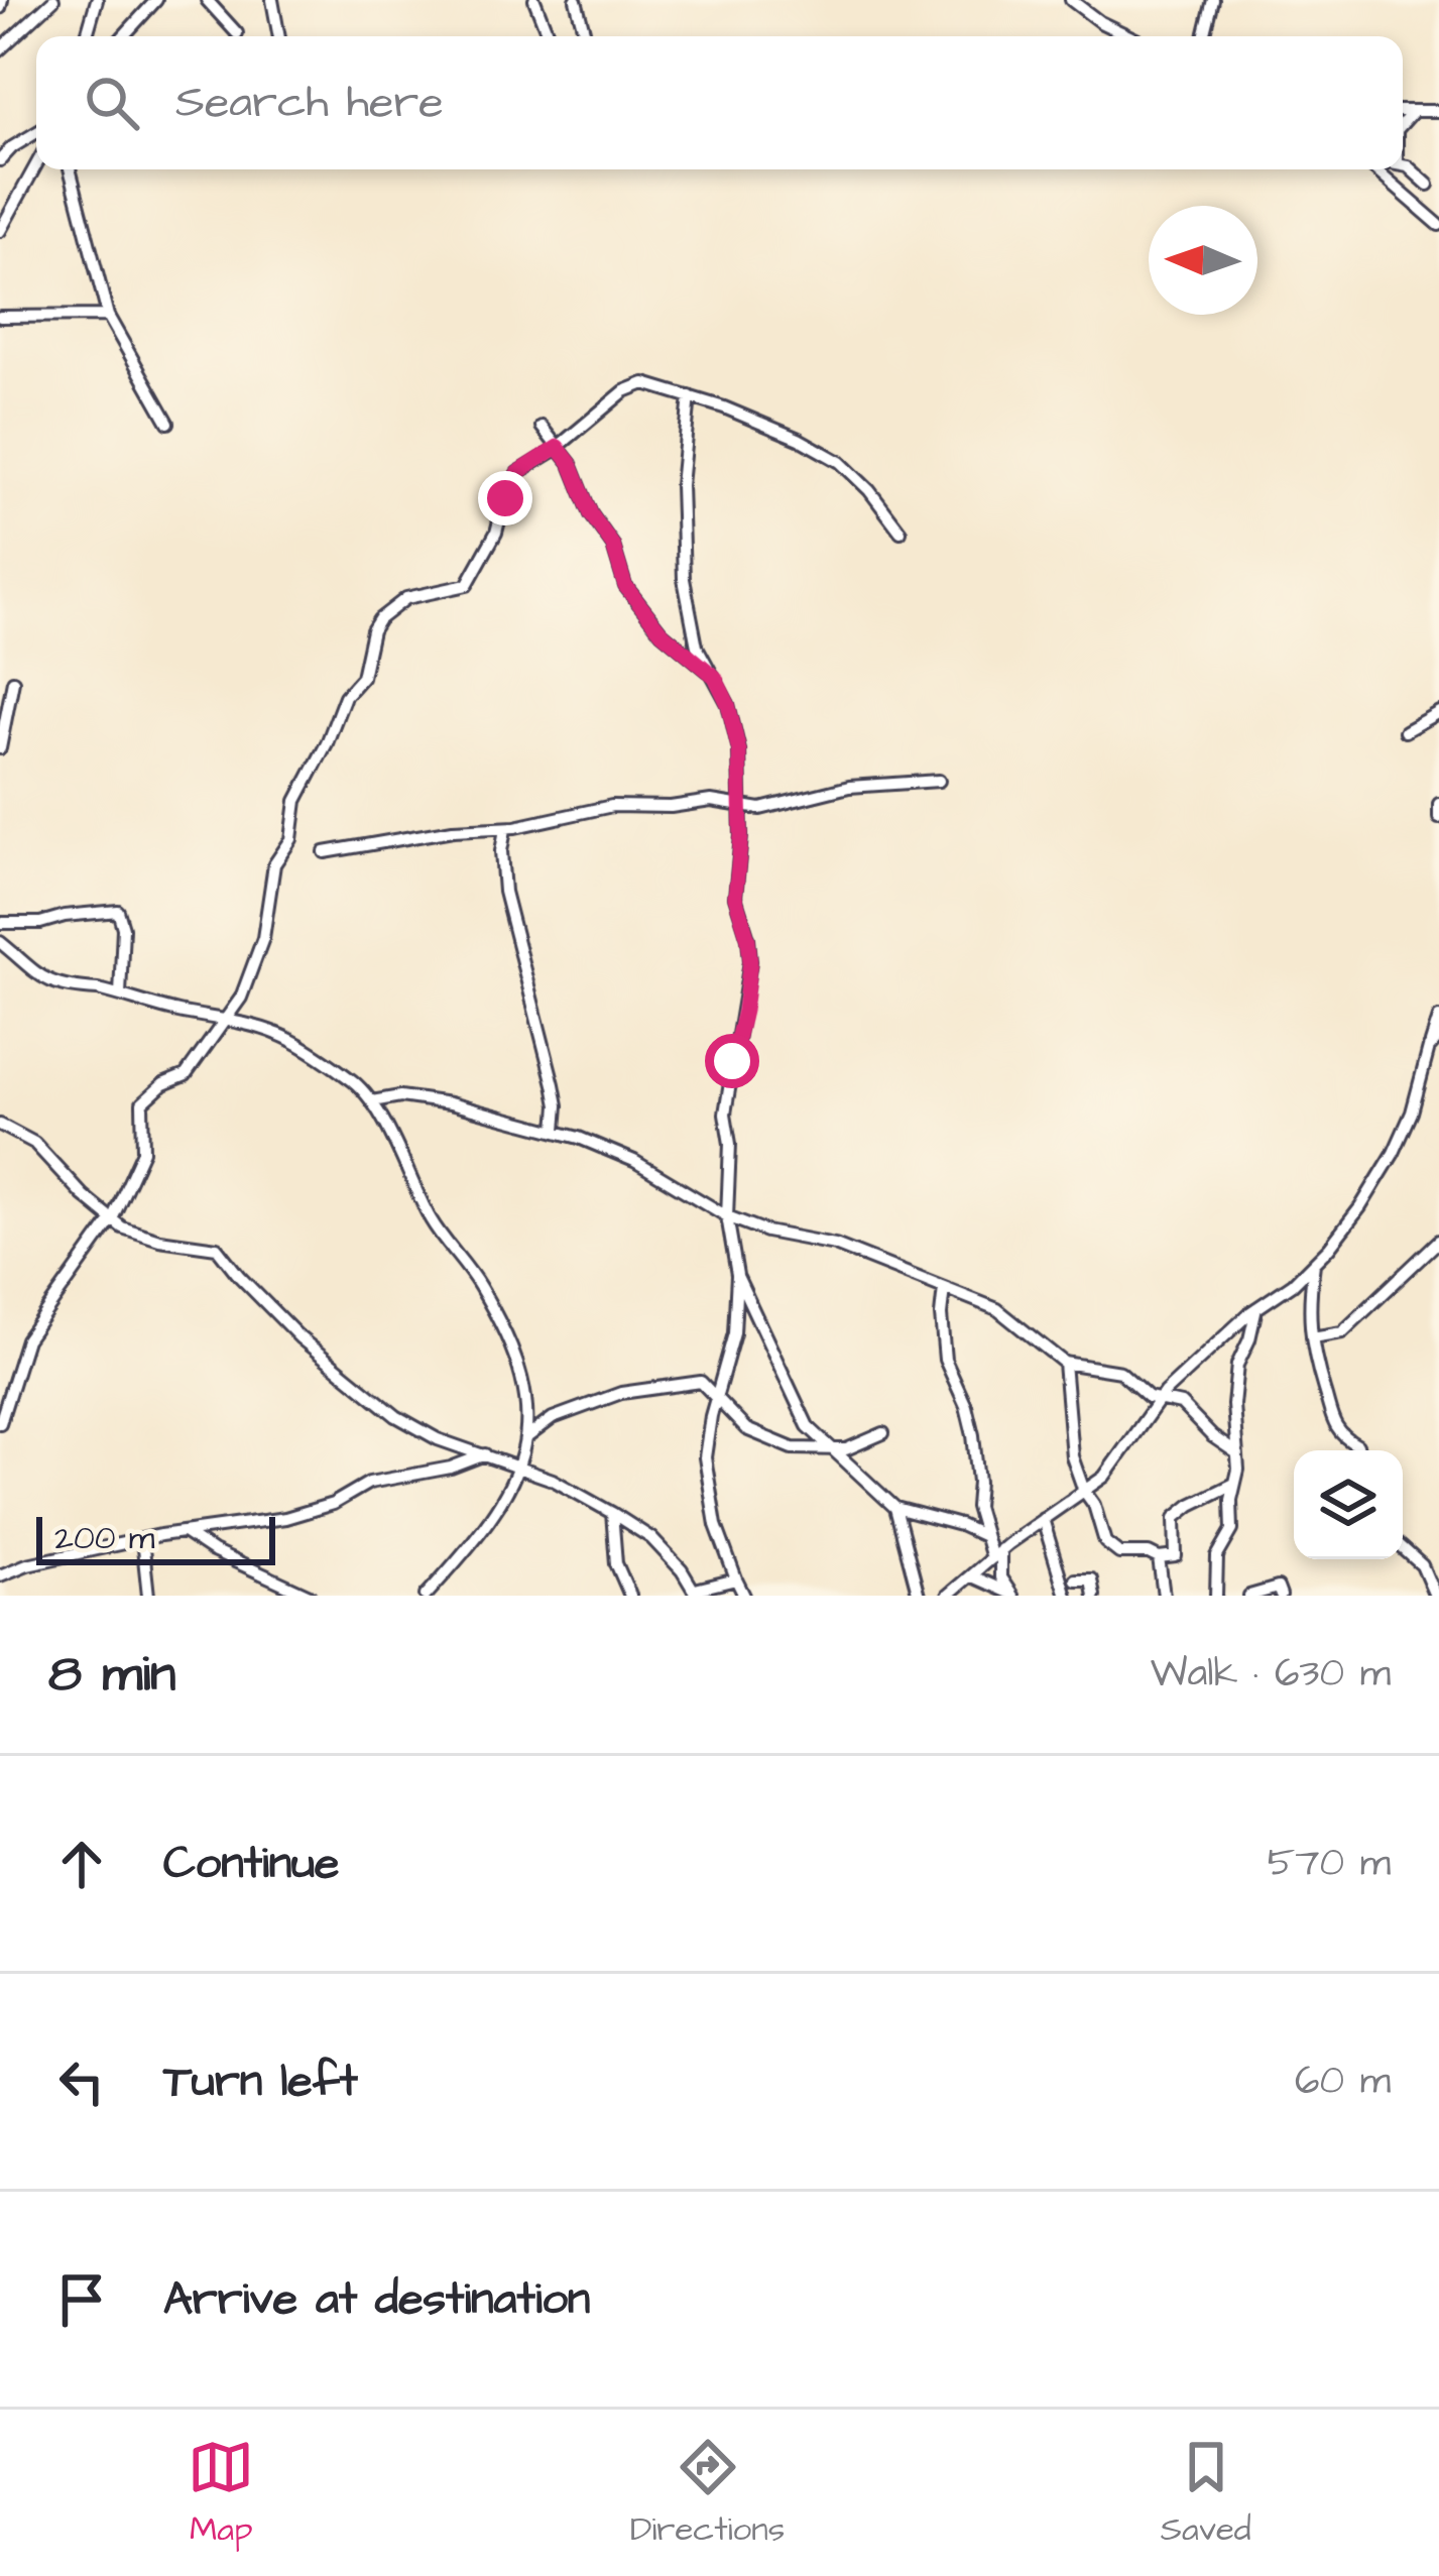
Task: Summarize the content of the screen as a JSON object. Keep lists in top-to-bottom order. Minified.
{"scale_bar":"200 m","north":"left","page":{"search":"Search here","scale":"200 m","heading":["8 min","Walk · 630 m"],"list":[["Continue","570 m"],["Turn left","60 m"],"Arrive at destination"],"nav":["Map","Directions","Saved"]}}
